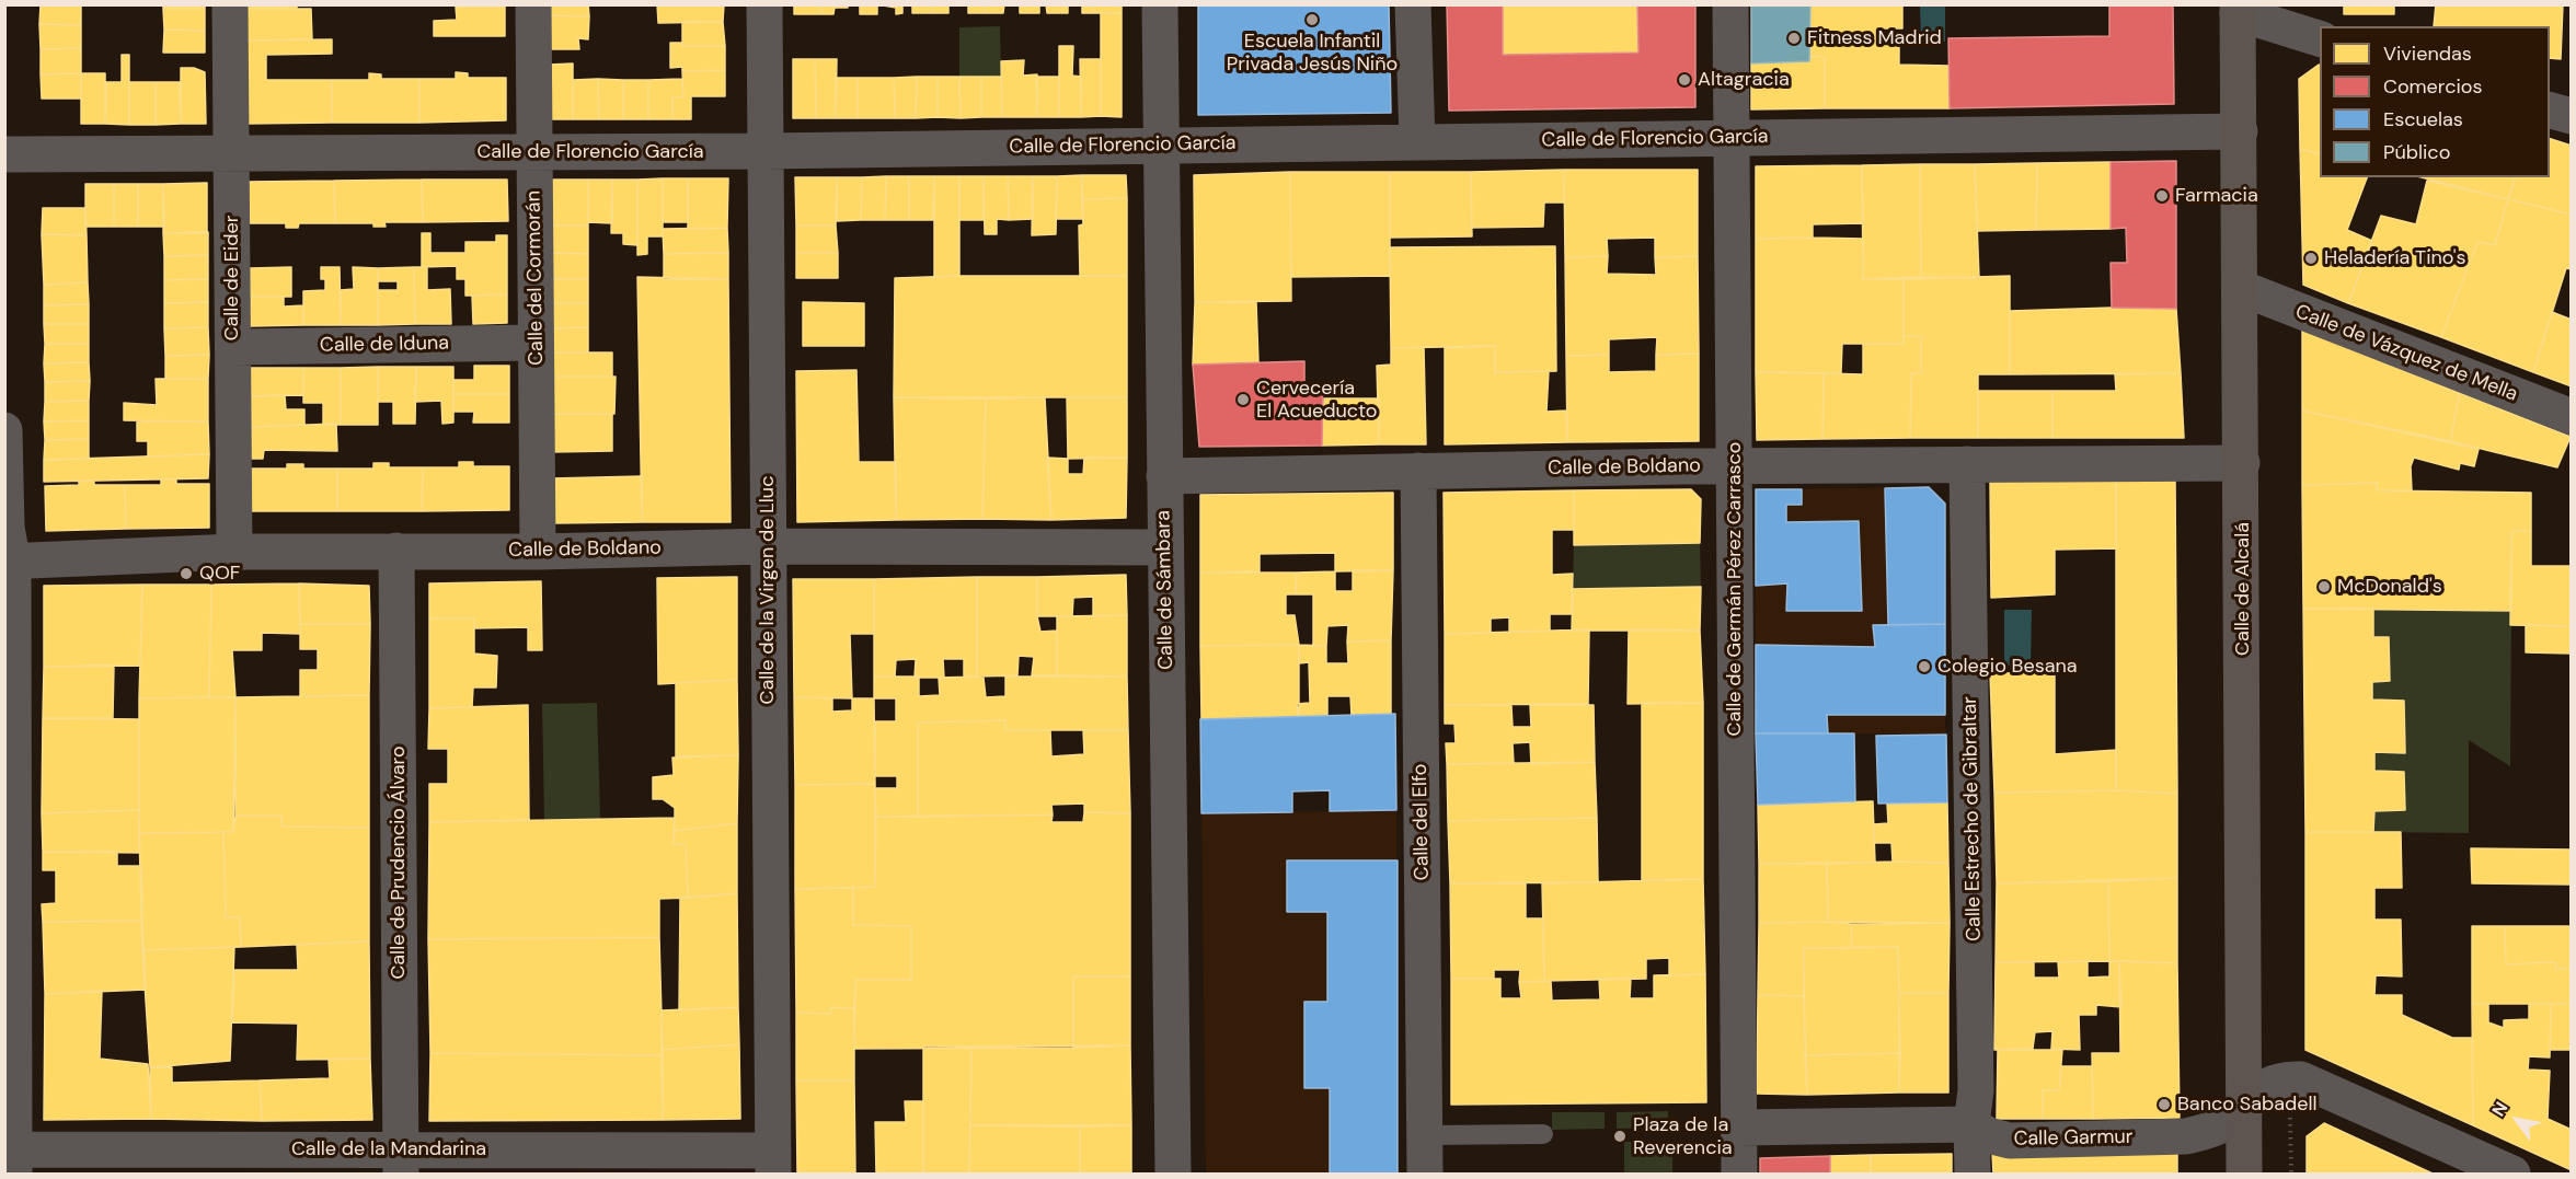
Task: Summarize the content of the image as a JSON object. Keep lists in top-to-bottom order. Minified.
{"streets":{"main road":["Calle de Alcalá"],"street":["Calle de Florencio García","Calle de Eider","Calle del Cormorán","Calle de Iduna","Calle de Vázquez de Mella","Calle de Boldano","Calle de Germán Pérez Carrasco","Calle de la Virgen de Lluc","Calle de Sámbara","Calle Estrecho de Gibraltar","Calle del Elfo","Calle de Prudencio Álvaro","Calle Garmur","Calle de la Mandarina"]},"crossings":[["Calle de Florencio García","Calle de Eider"],["Calle de Florencio García","Calle del Cormorán"],["Calle de Florencio García","Calle de Germán Pérez Carrasco"],["Calle de Florencio García","Calle de Alcalá"],["Calle de Florencio García","Calle de la Virgen de Lluc"],["Calle de Florencio García","Calle de Sámbara"],["Calle de Eider","Calle de Iduna"],["Calle de Eider","Calle de Boldano"],["Calle del Cormorán","Calle de Iduna"],["Calle del Cormorán","Calle de Boldano"],["Calle de Vázquez de Mella","Calle de Alcalá"],["Calle de Boldano","Calle de Germán Pérez Carrasco"],["Calle de Boldano","Calle de Alcalá"],["Calle de Boldano","Calle de la Virgen de Lluc"],["Calle de Boldano","Calle de Sámbara"],["Calle de Boldano","Calle Estrecho de Gibraltar"],["Calle de Boldano","Calle del Elfo"],["Calle de Boldano","Calle de Prudencio Álvaro"],["Calle de Germán Pérez Carrasco","Calle Garmur"],["Calle de Alcalá","Calle Garmur"],["Calle de la Virgen de Lluc","Calle de la Mandarina"],["Calle Estrecho de Gibraltar","Calle Garmur"],["Calle de Prudencio Álvaro","Calle de la Mandarina"]],"places":["Escuela Infantil Privada Jesús Niño","Fitness Madrid","Altagracia","Farmacia","Heladería Tino's","Cervecería El Acueducto","QOF","McDonald's","Colegio Besana","Banco Sabadell","Plaza de la Reverencia"],"legend":["Viviendas","Comercios","Escuelas","Público"],"north":"top left"}
